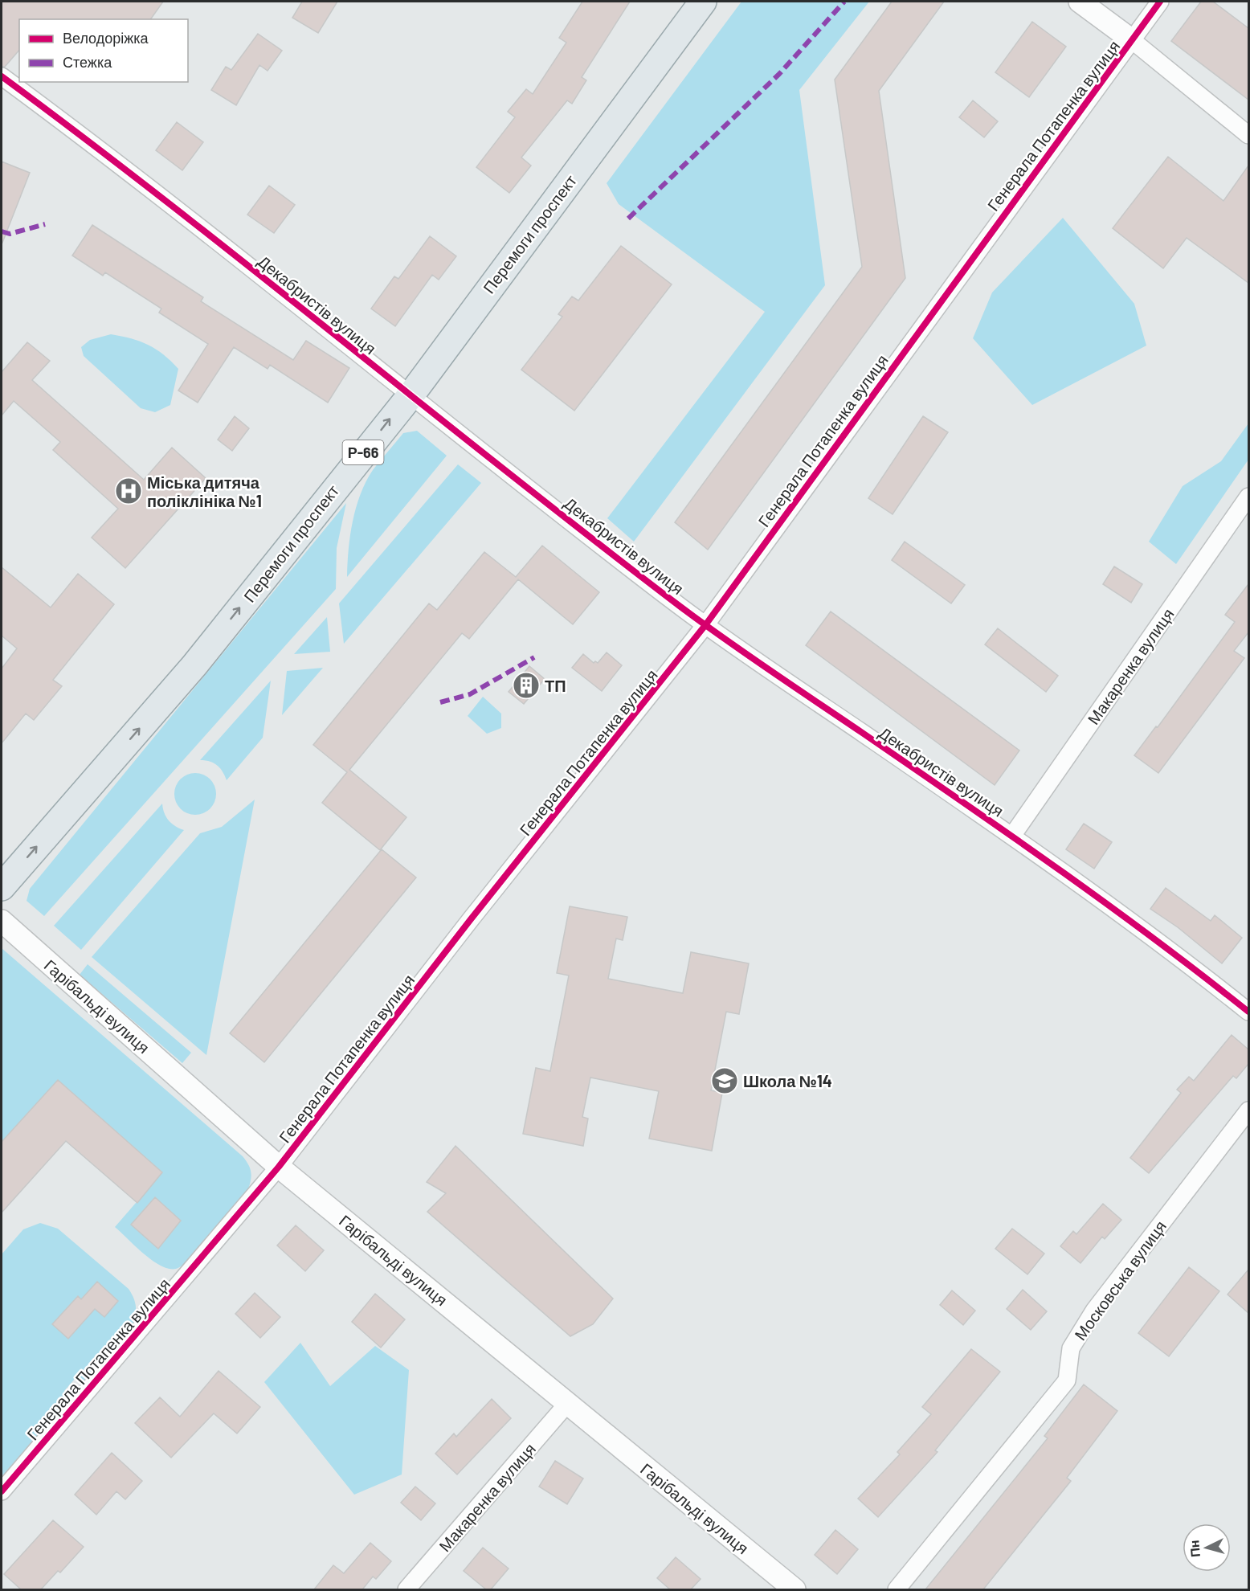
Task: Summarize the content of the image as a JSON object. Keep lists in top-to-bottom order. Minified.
{"streets":{"main road":["Перемоги проспект","Р-66"],"street":["Генерала Потапенка вулиця","Декабристів вулиця","Макаренка вулиця","Гарібальді вулиця","Московська вулиця"]},"crossings":[["Генерала Потапенка вулиця","Декабристів вулиця"],["Генерала Потапенка вулиця","Гарібальді вулиця"],["Перемоги проспект","Декабристів вулиця"],["Декабристів вулиця","Макаренка вулиця"],["Макаренка вулиця","Гарібальді вулиця"]],"one_way":["Перемоги проспект"],"places":{"hospital":["Міська дитяча поліклініка №1"],"building":["ТП"],"school or university":["Школа №14"]},"legend":["Велодоріжка","Стежка"],"north":"left"}
